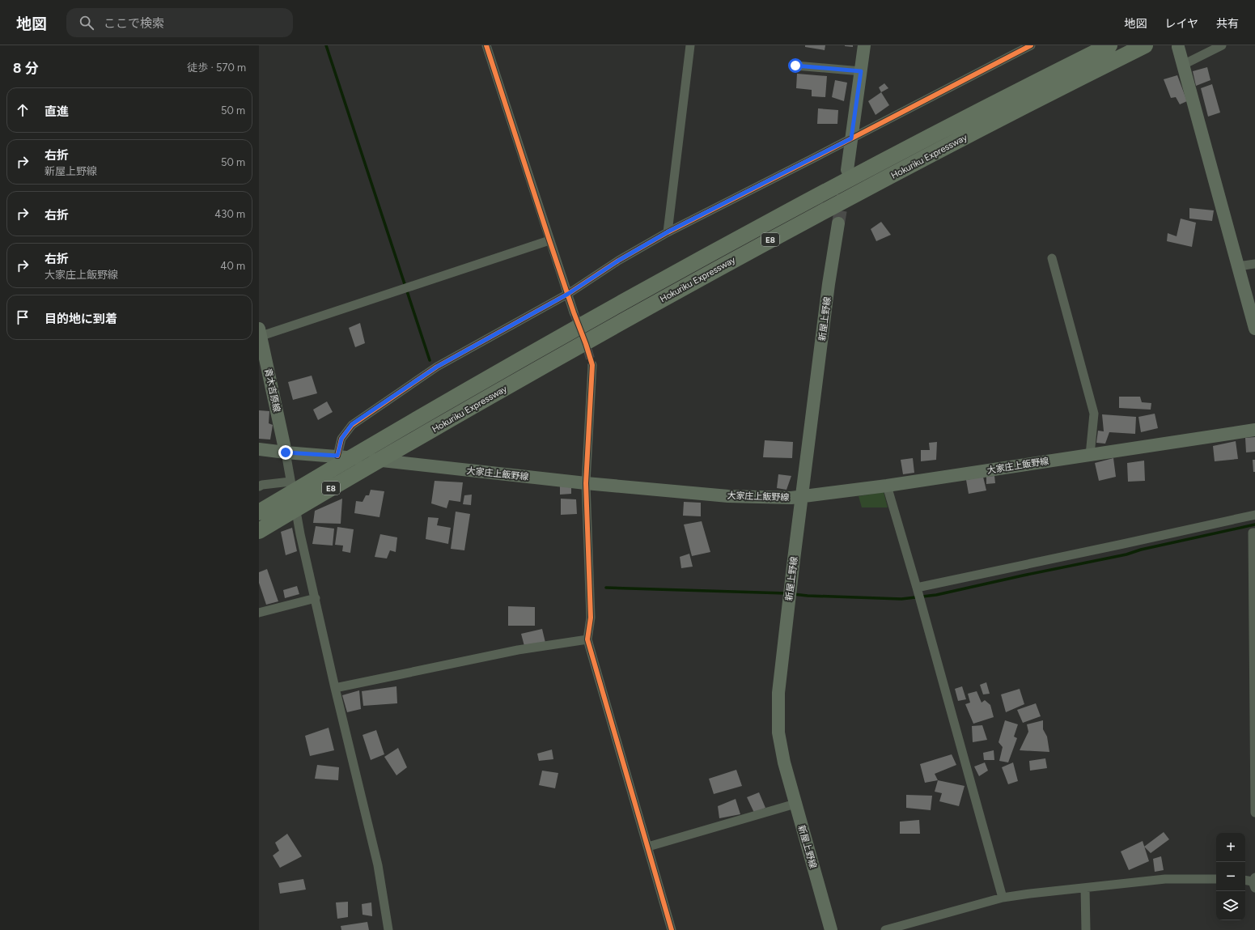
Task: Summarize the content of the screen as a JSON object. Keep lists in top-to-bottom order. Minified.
{"streets":{"highway":["Hokuriku Expressway","E8"],"main road":["新屋上野線","青木吉原線","大家庄上飯野線"]},"crossings":[["新屋上野線","大家庄上飯野線"],["青木吉原線","大家庄上飯野線"]],"page":{"header":"地図","search":"ここで検索","nav":["地図","レイヤ","共有"],"heading":["8 分","徒歩 · 570 m"],"list":[["直進","50 m"],["右折","新屋上野線","50 m"],["右折","430 m"],["右折","大家庄上飯野線","40 m"],"目的地に到着"],"map_buttons":["+","−"]}}
